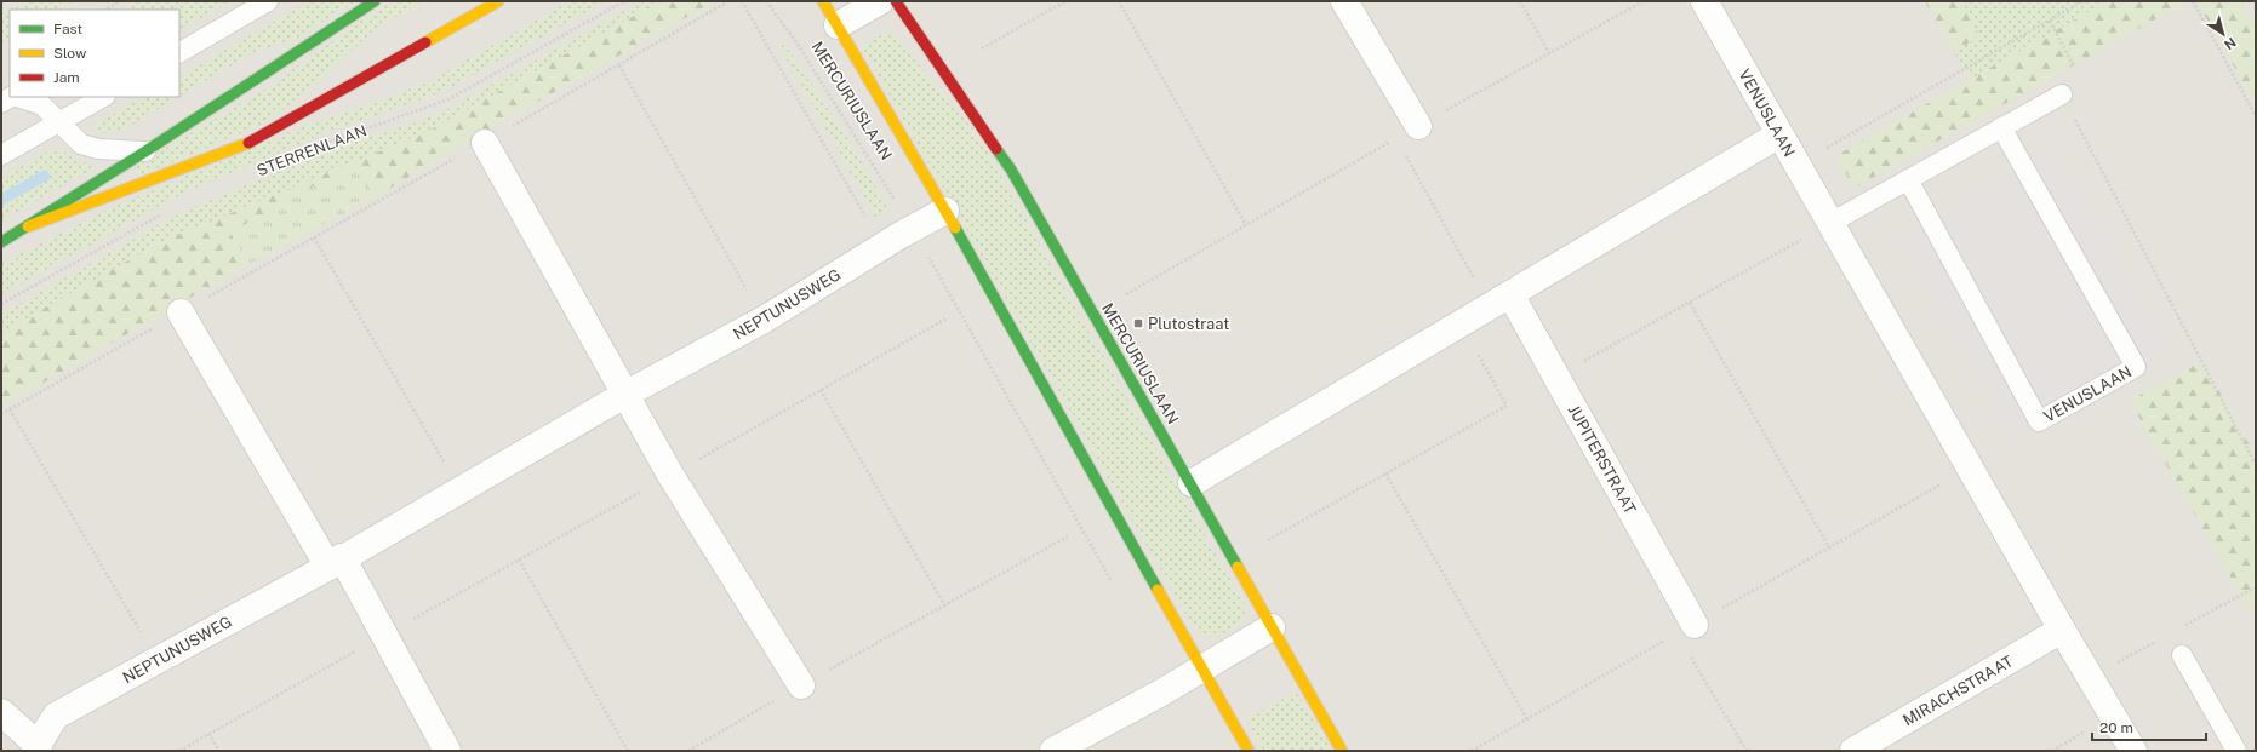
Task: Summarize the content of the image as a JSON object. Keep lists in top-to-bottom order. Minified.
{"streets":{"street":["MERCURIUSLAAN","VENUSLAAN","STERRENLAAN","NEPTUNUSWEG","JUPITERSTRAAT","MIRACHSTRAAT"]},"crossings":[["MERCURIUSLAAN","NEPTUNUSWEG"],["VENUSLAAN","MIRACHSTRAAT"]],"places":{"transit":["Plutostraat"]},"legend":["Fast","Slow","Jam"],"scale_bar":"20 m","north":"bottom right"}
